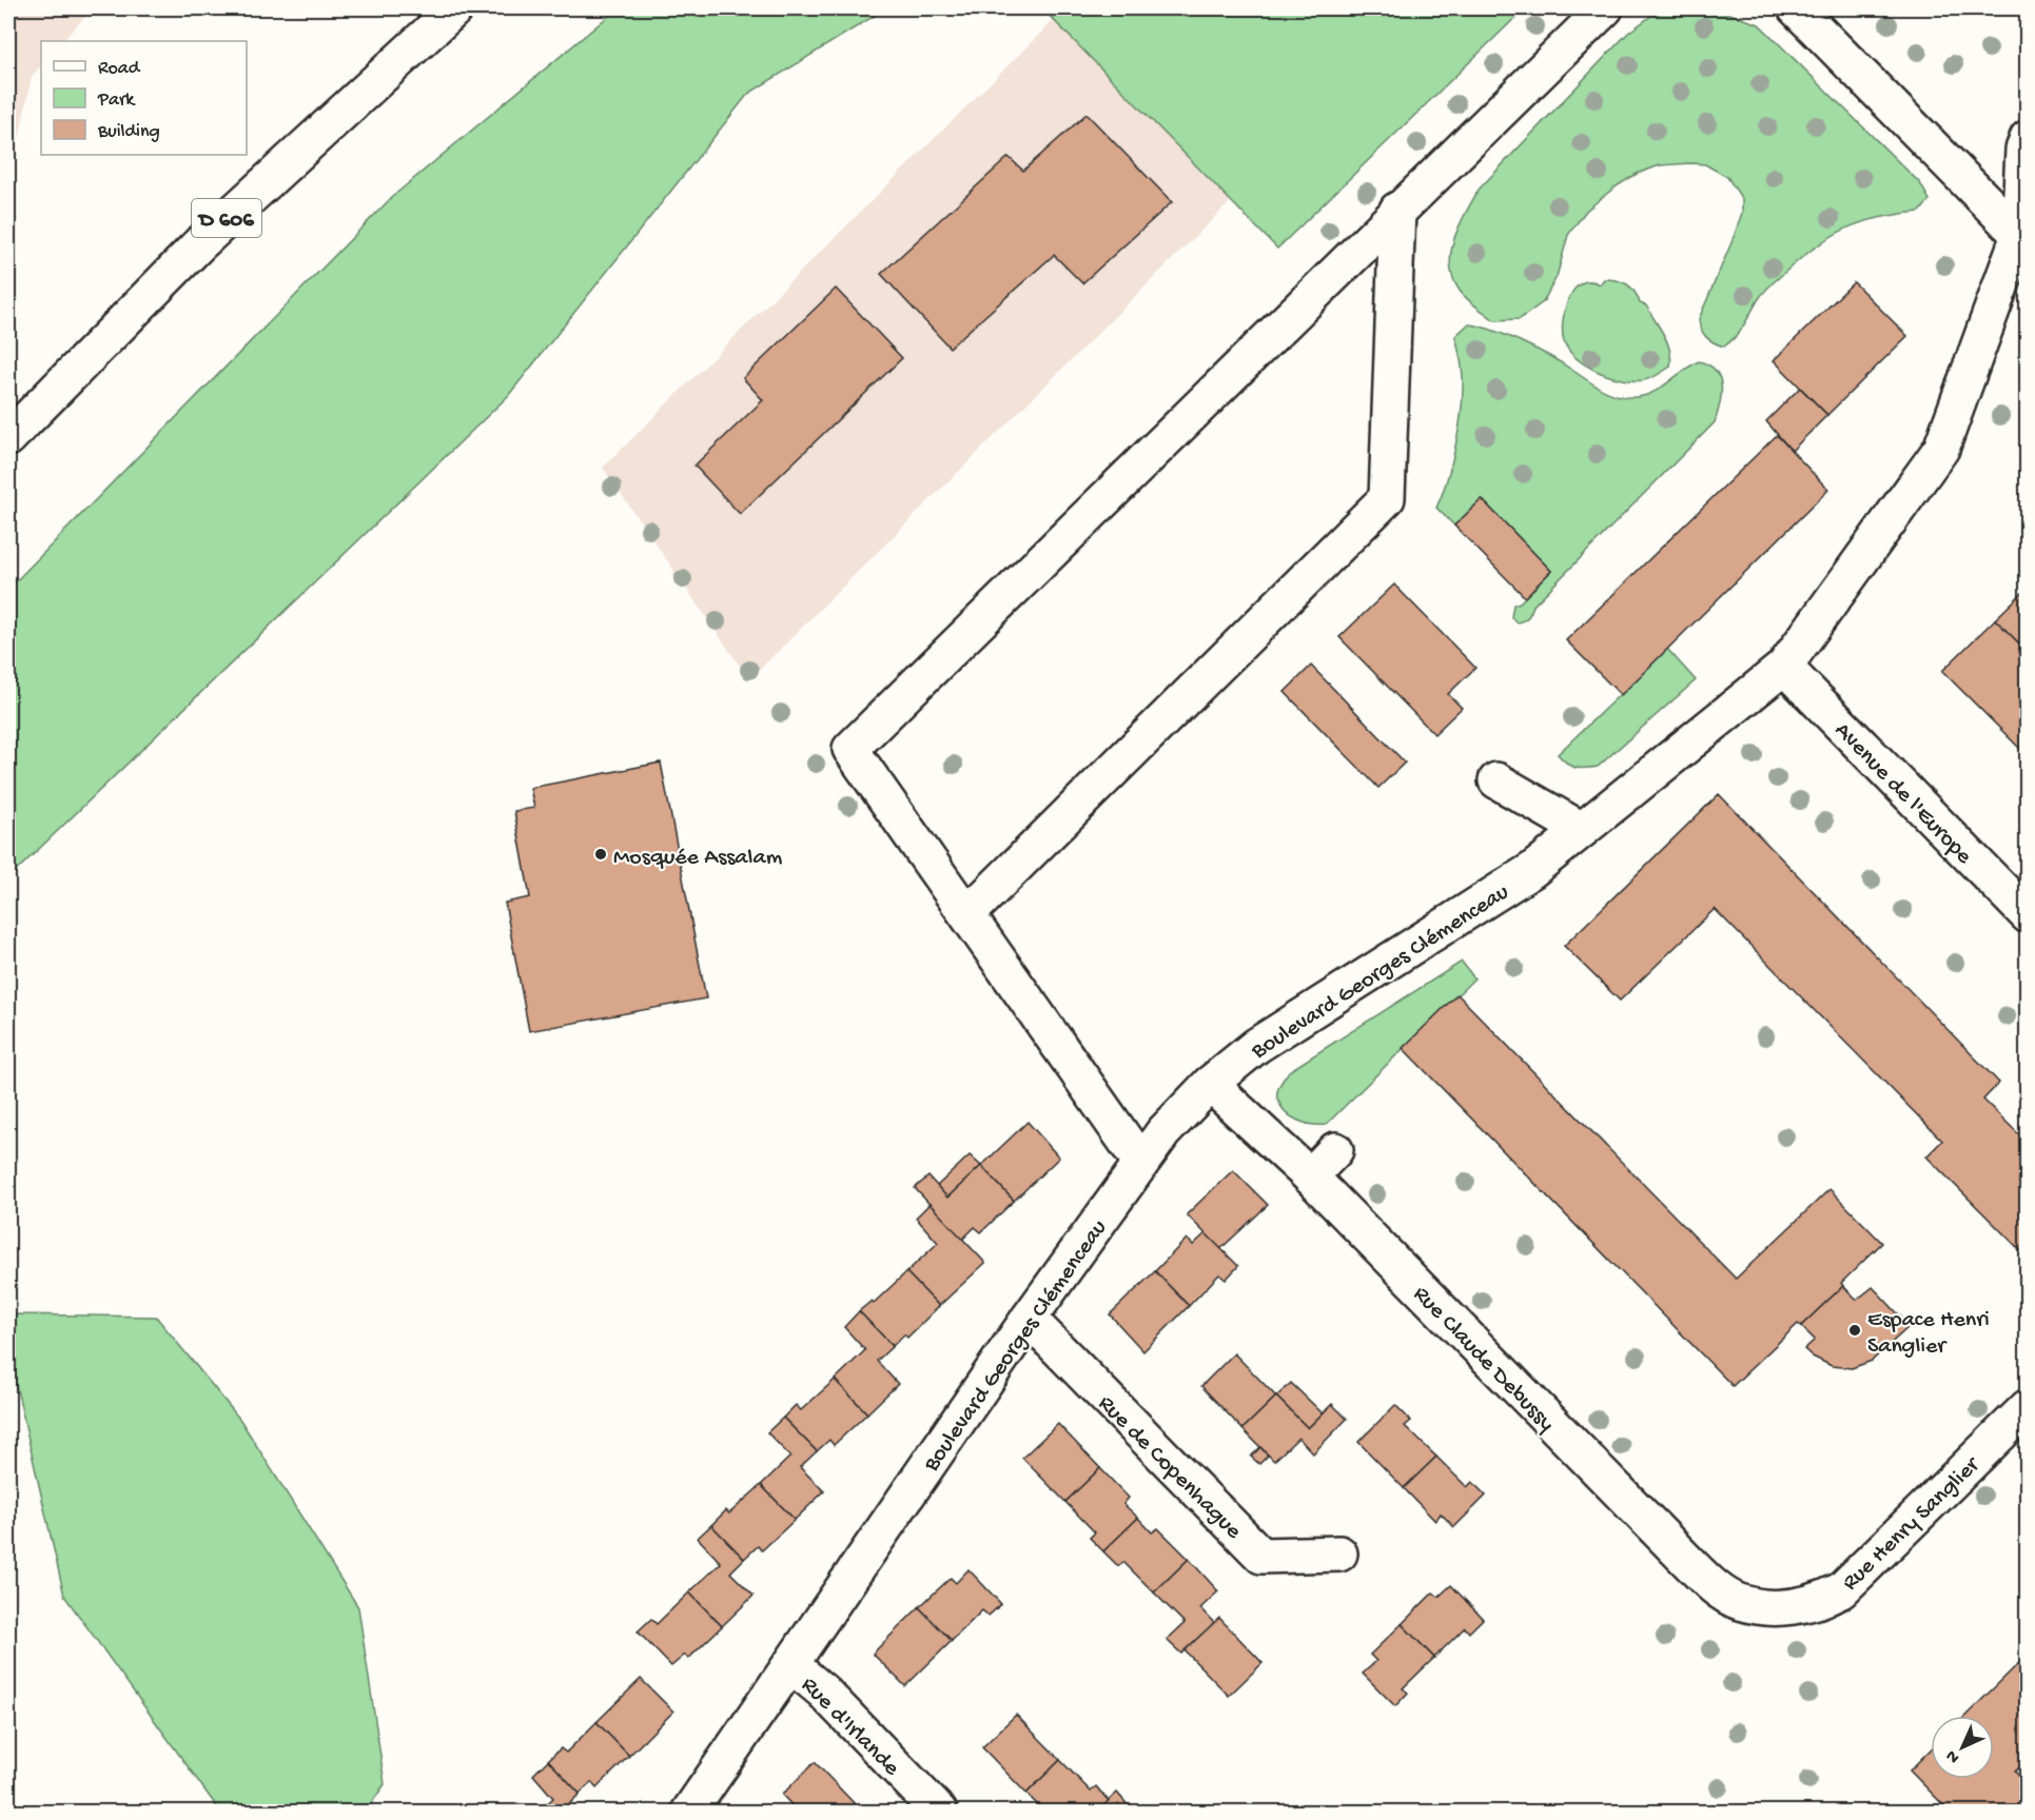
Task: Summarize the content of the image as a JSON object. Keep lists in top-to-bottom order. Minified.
{"streets":{"street":["D 606","Avenue de l'Europe","Boulevard Georges Clémenceau","Rue Claude Debussy","Rue de Copenhague","Rue Henry Sanglier","Rue d'Irlande"]},"crossings":[["Avenue de l'Europe","Boulevard Georges Clémenceau"],["Boulevard Georges Clémenceau","Rue Claude Debussy"],["Boulevard Georges Clémenceau","Rue de Copenhague"],["Boulevard Georges Clémenceau","Rue d'Irlande"],["Rue Claude Debussy","Rue Henry Sanglier"]],"places":["Mosquée Assalam","Espace Henri Sanglier"],"legend":["Road","Park","Building"],"north":"bottom left"}
